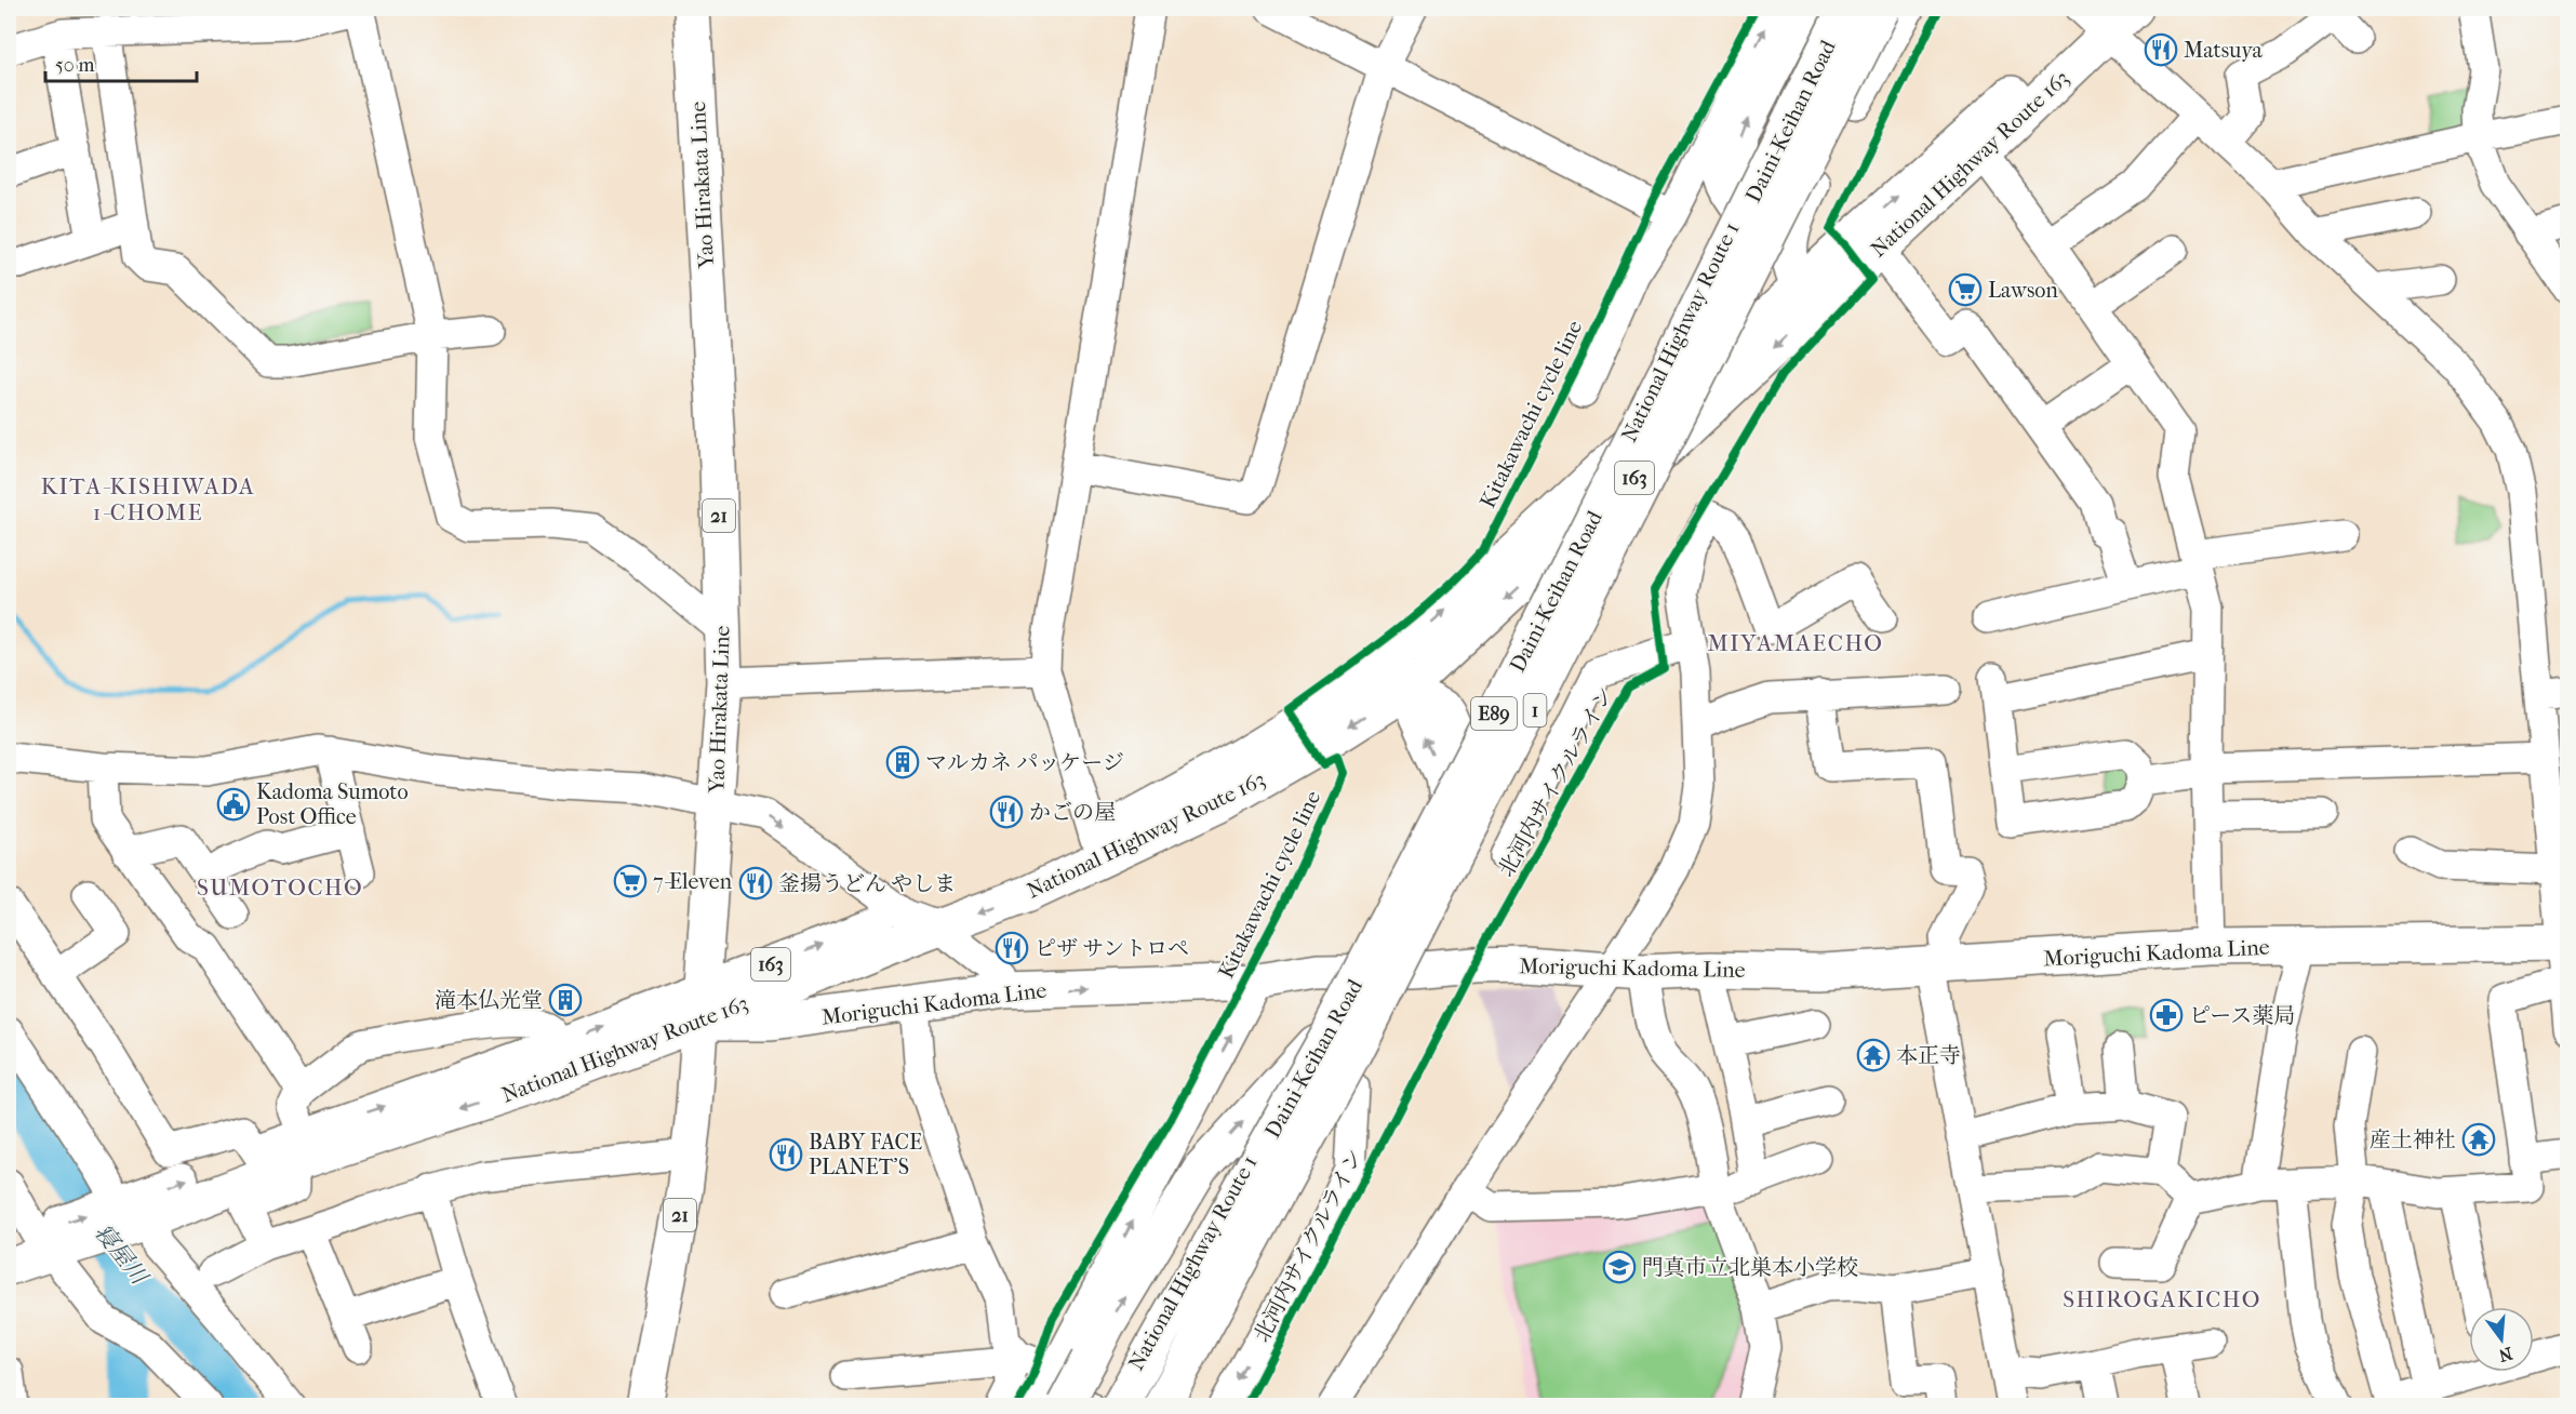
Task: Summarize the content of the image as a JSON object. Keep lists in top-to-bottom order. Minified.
{"streets":{"main road":["Daini-Keihan Road","National Highway Route 163","Yao Hirakata Line","National Highway Route 1","163","21","1","E89","Moriguchi Kadoma Line"],"cycle path":["Kitakawachi cycle line","北河内サイクルライン"]},"crossings":[["National Highway Route 163","Yao Hirakata Line"],["National Highway Route 163","Moriguchi Kadoma Line"]],"districts":["KITA-KISHIWADA 1-CHOME","MIYAMAECHO","SUMOTOCHO","SHIROGAKICHO"],"water":["寝屋川"],"places":{"restaurant":["Matsuya","かごの屋","釜揚うどん やしま","ピザ サントロペ","BABY FACE PLANET'S"],"supermarket":["Lawson","7-Eleven"],"building":["マルカネ パッケージ","滝本仏光堂"],"public building":["Kadoma Sumoto Post Office"],"pharmacy":["ピース薬局"],"temple":["本正寺","産土神社"],"school or university":["門真市立北巣本小学校"]},"scale_bar":"50 m","north":"bottom"}
